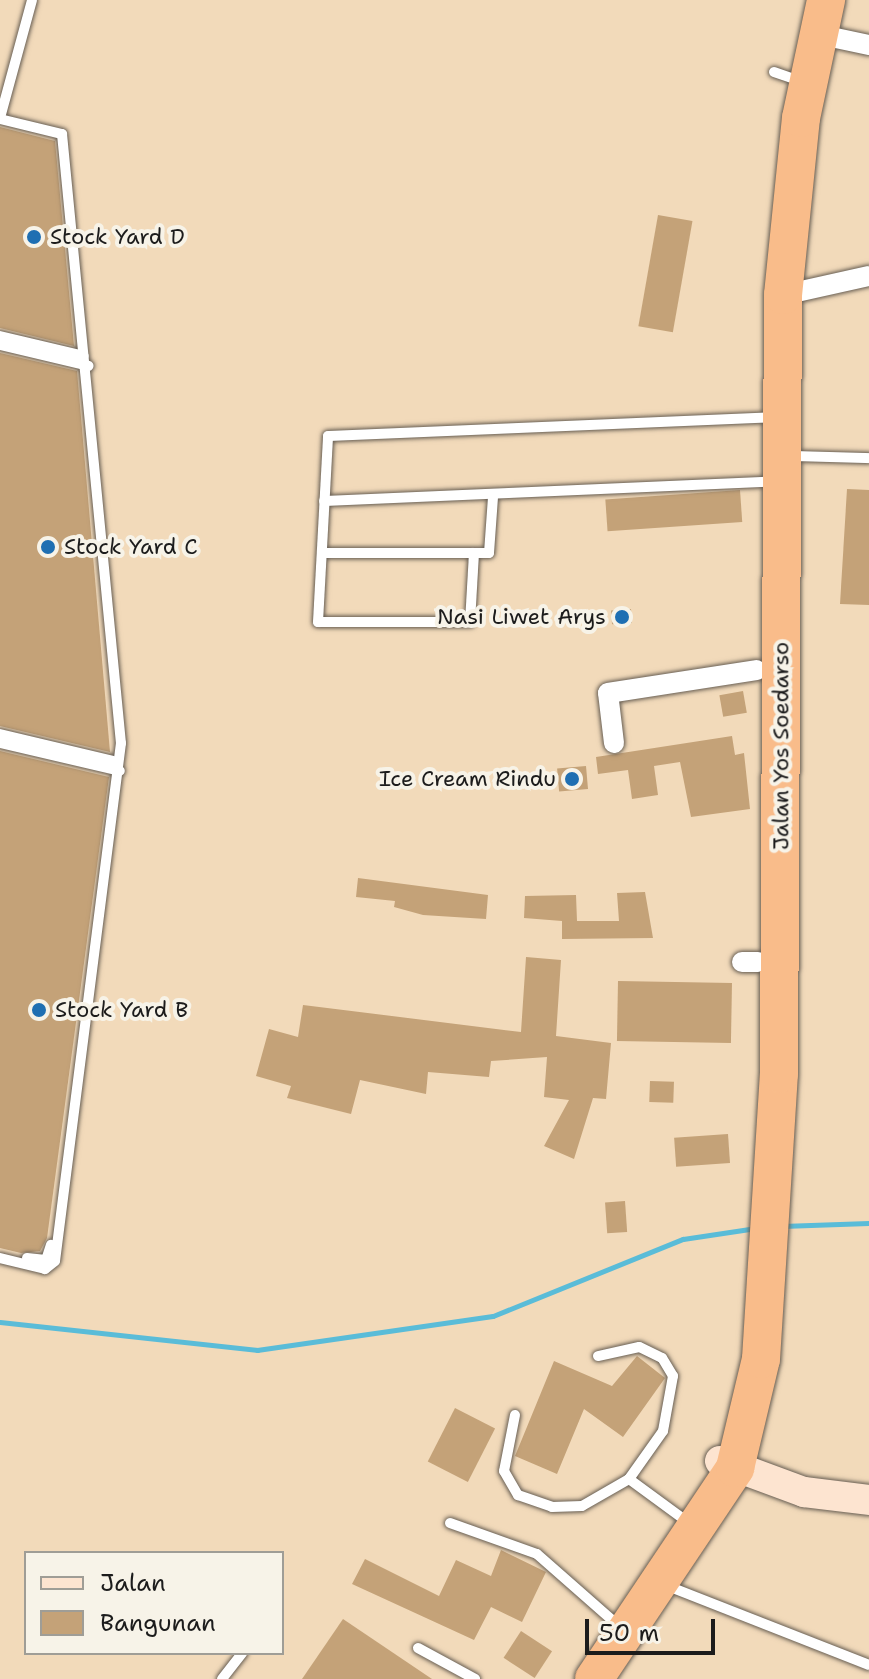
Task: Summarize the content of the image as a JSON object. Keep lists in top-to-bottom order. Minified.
{"streets":{"highway":["Jalan Yos Soedarso"]},"places":["Stock Yard D","Stock Yard C","Nasi Liwet Arys","Ice Cream Rindu","Stock Yard B"],"legend":["Jalan","Bangunan"],"scale_bar":"50 m"}
